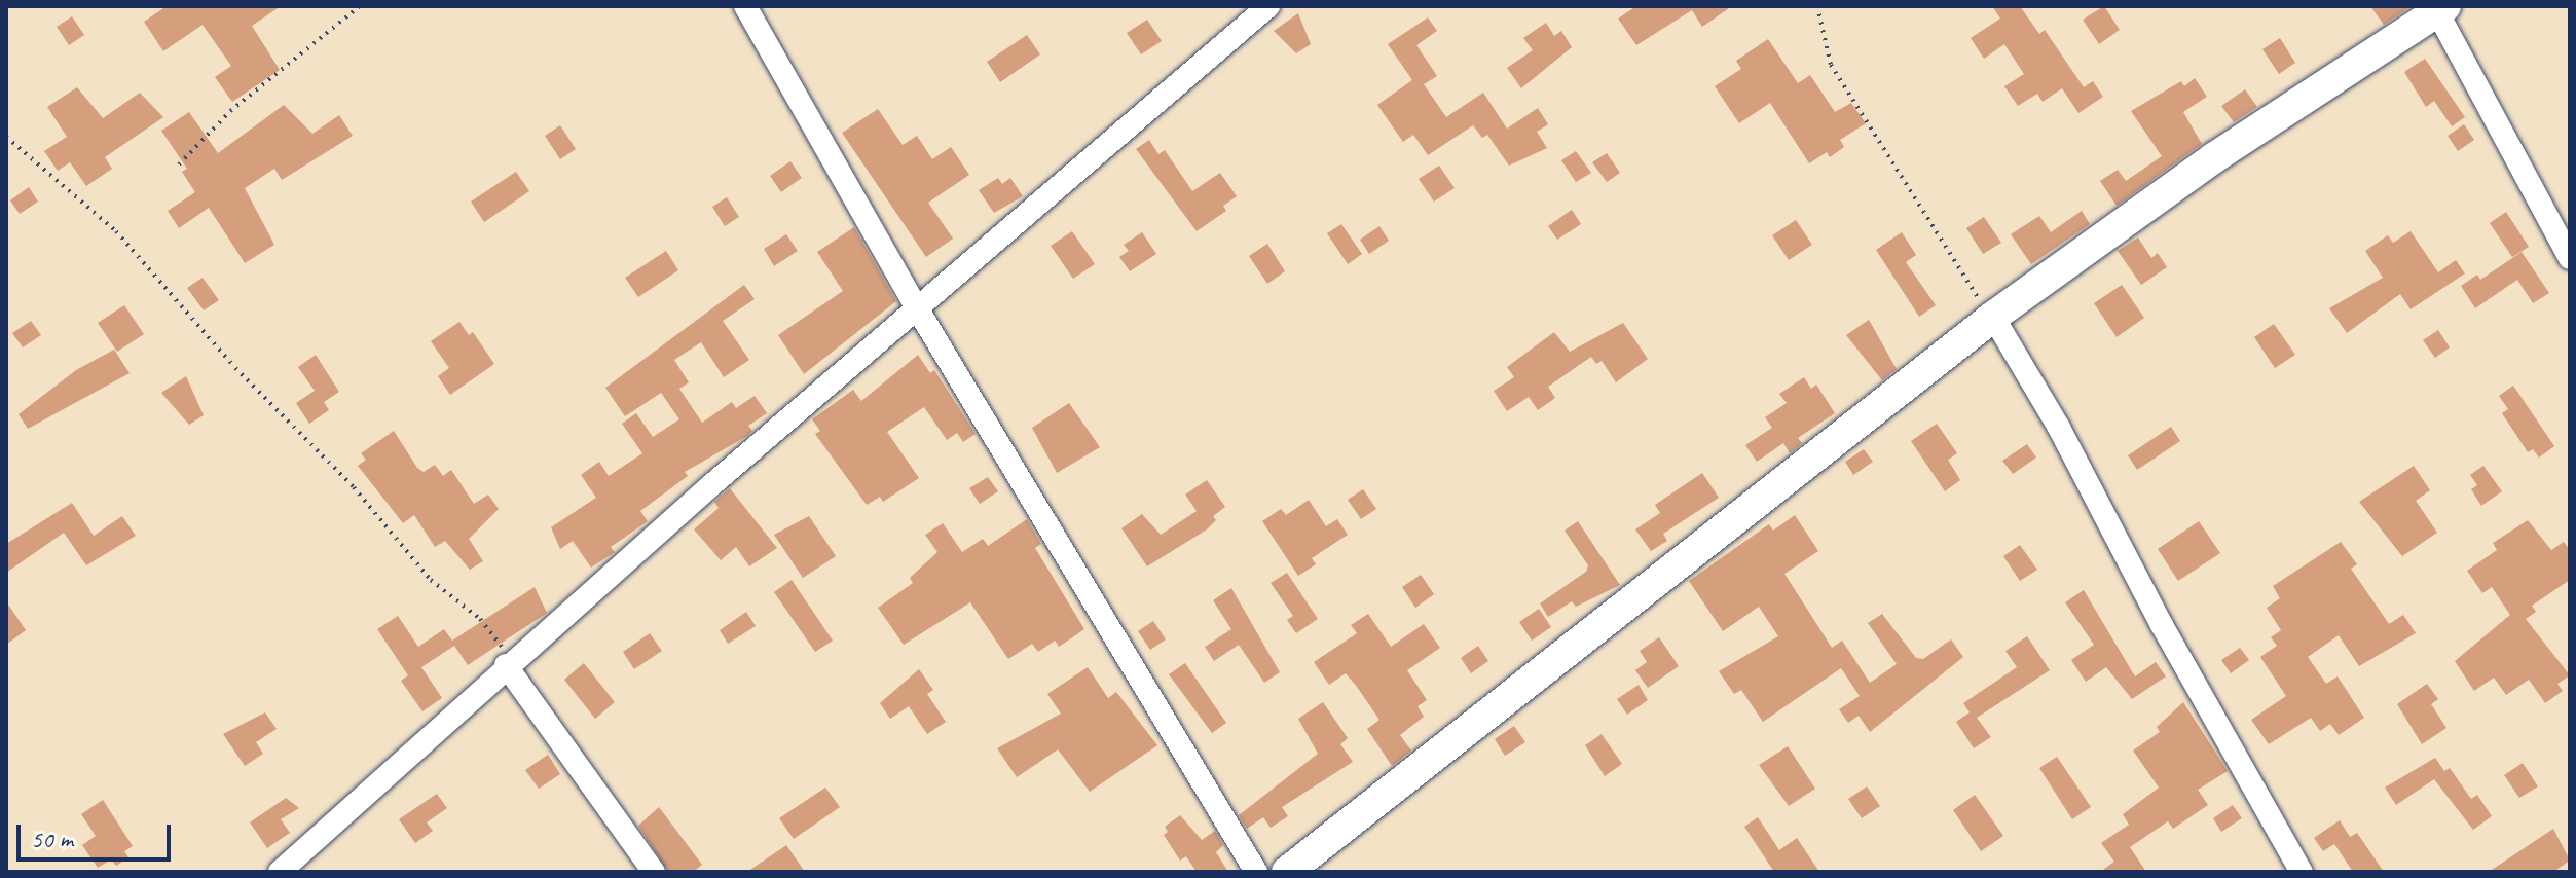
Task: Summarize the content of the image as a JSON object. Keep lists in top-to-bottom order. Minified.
{"scale_bar":"50 m"}
